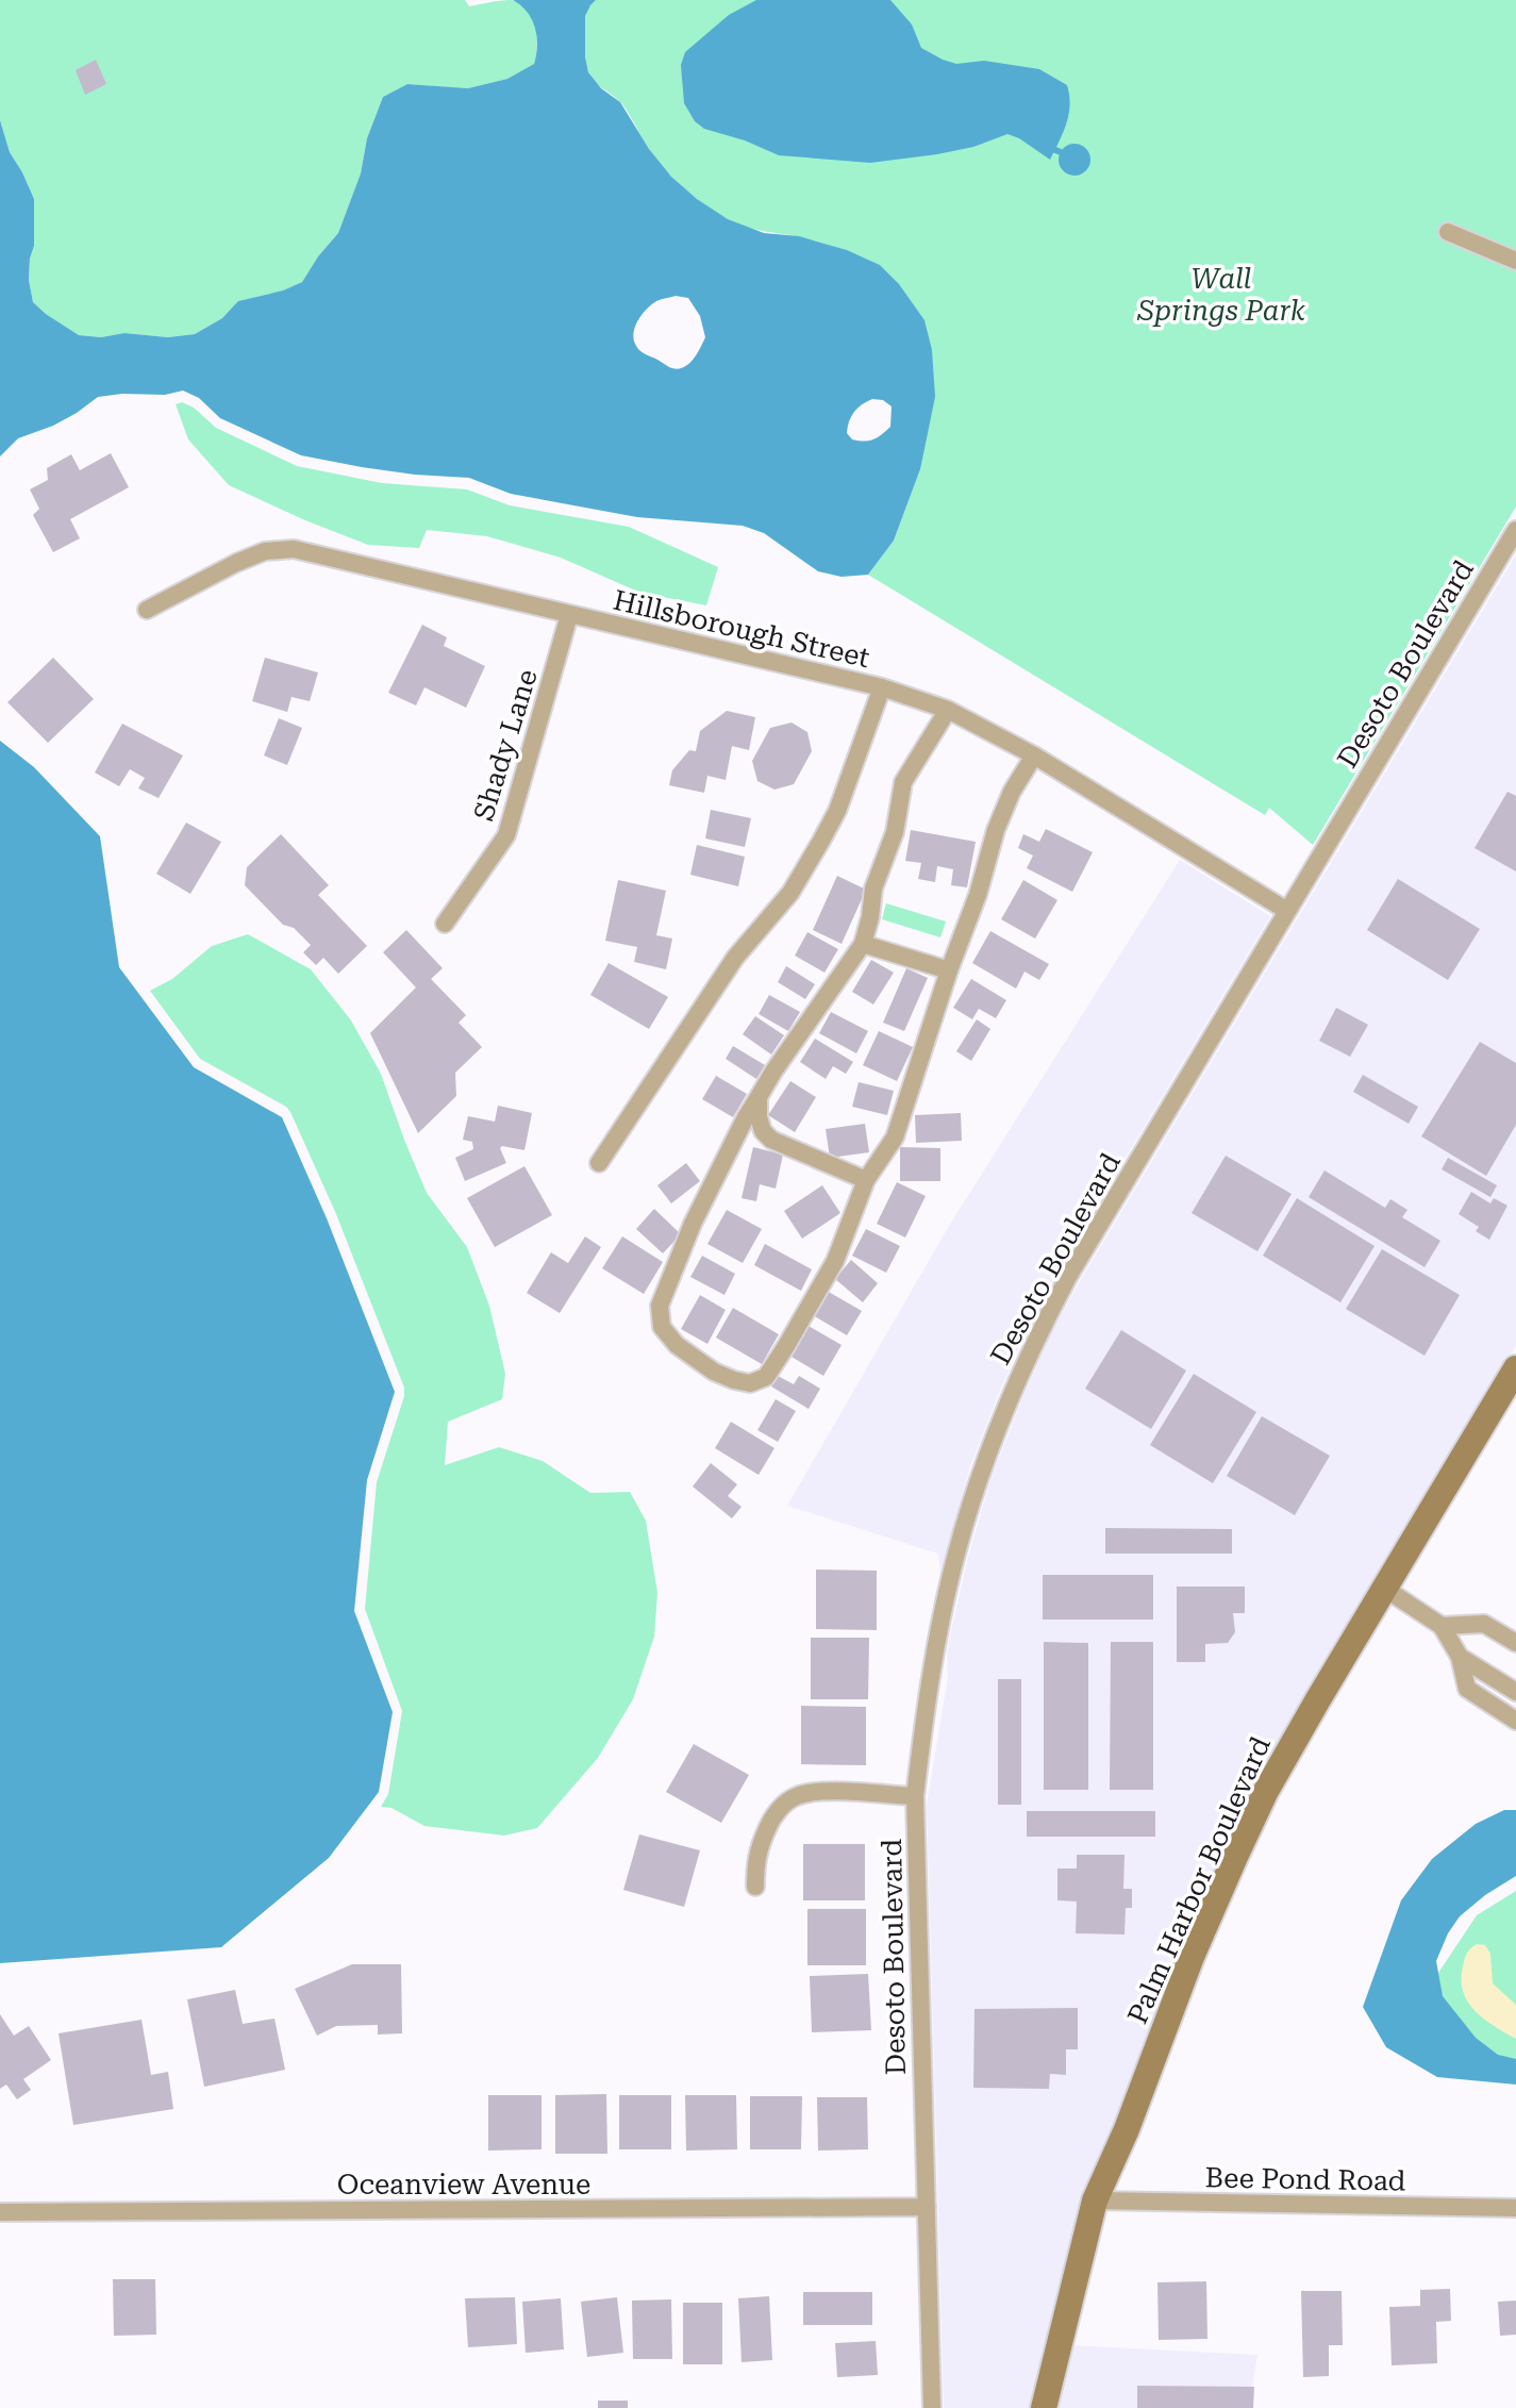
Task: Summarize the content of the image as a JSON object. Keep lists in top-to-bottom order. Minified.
{"streets":{"main road":["Palm Harbor Boulevard"],"street":["Hillsborough Street","Desoto Boulevard","Shady Lane","Bee Pond Road","Oceanview Avenue"]},"crossings":[["Hillsborough Street","Desoto Boulevard"],["Hillsborough Street","Shady Lane"],["Desoto Boulevard","Oceanview Avenue"],["Palm Harbor Boulevard","Bee Pond Road"]],"parks":["Wall Springs Park"]}
